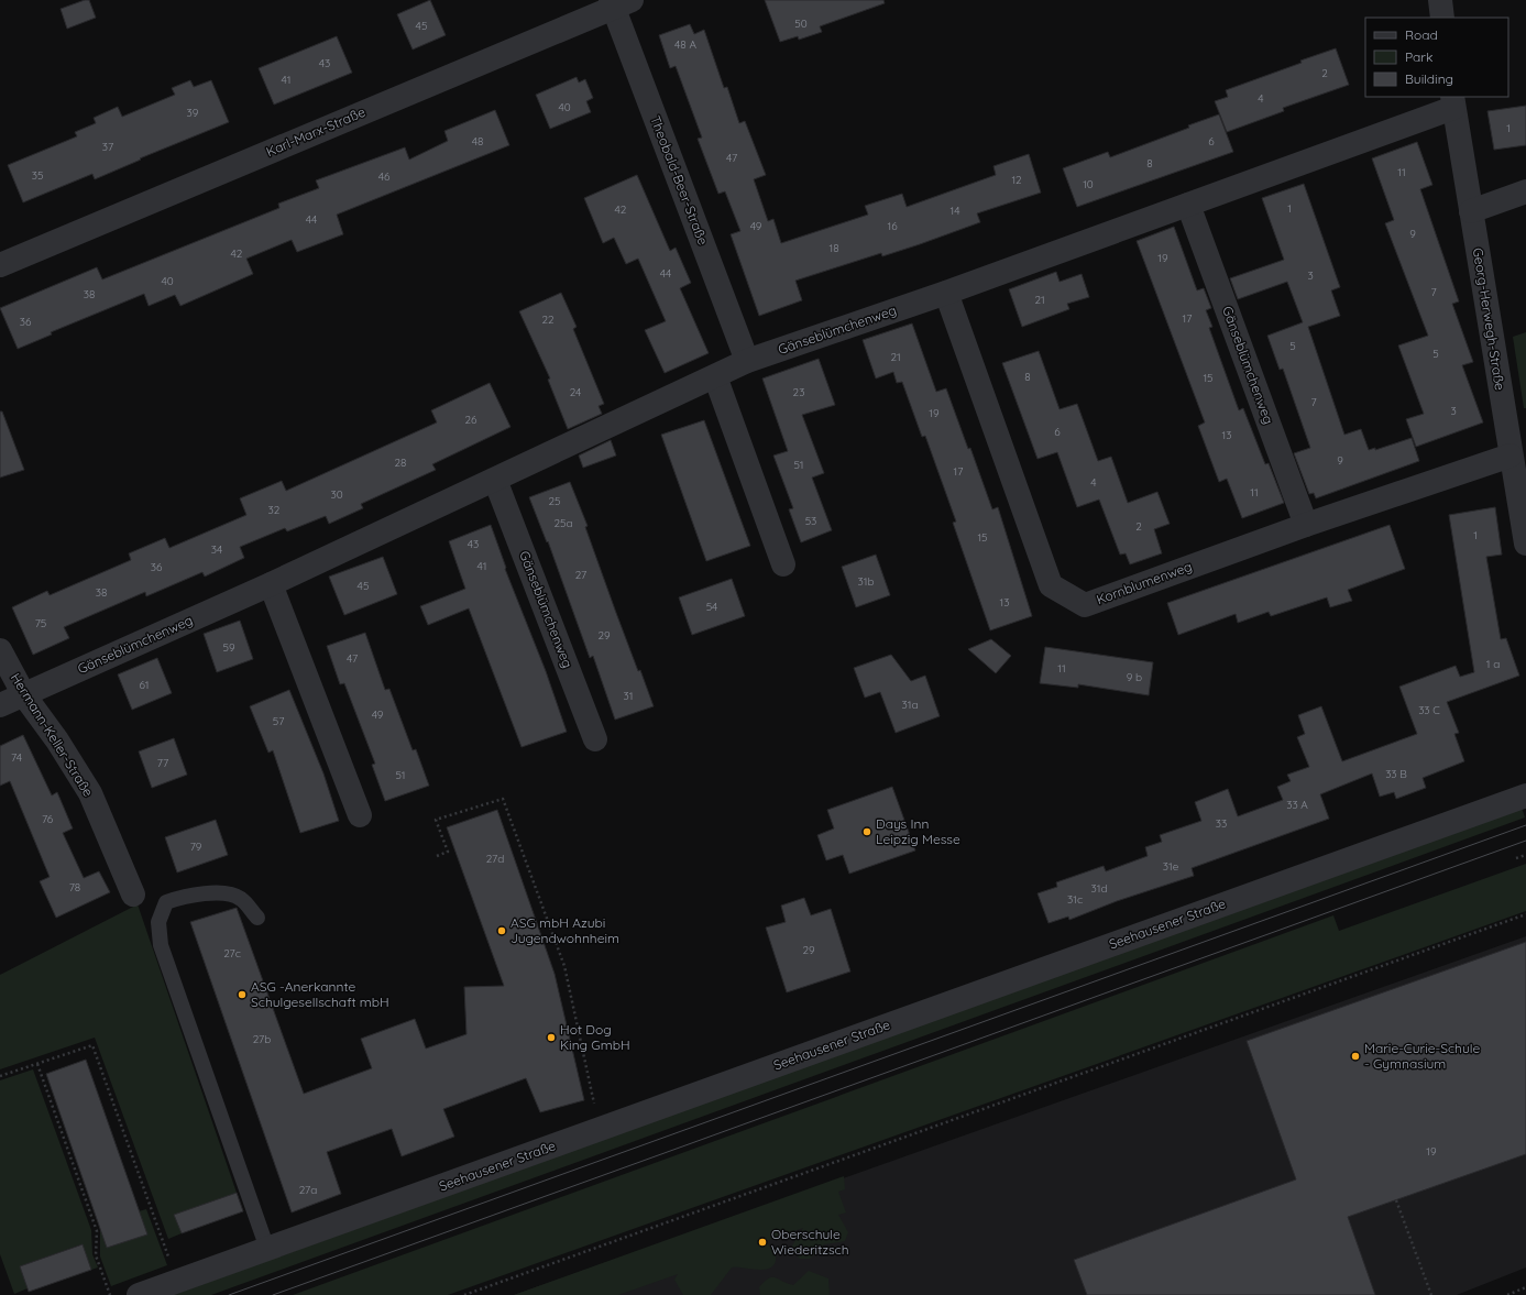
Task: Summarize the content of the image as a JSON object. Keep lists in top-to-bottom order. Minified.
{"streets":{"street":["Karl-Marx-Straße","Theobald-Beer-Straße","Georg-Herwegh-Straße","Gänseblümchenweg","Kornblumenweg","Hermann-Keller-Straße","Seehausener Straße"]},"crossings":[["Karl-Marx-Straße","Theobald-Beer-Straße"],["Theobald-Beer-Straße","Gänseblümchenweg"],["Georg-Herwegh-Straße","Gänseblümchenweg"],["Georg-Herwegh-Straße","Kornblumenweg"],["Gänseblümchenweg","Kornblumenweg"],["Gänseblümchenweg","Hermann-Keller-Straße"]],"places":["Days Inn Leipzig Messe","ASG mbH Azubi Jugendwohnheim","ASG -Anerkannte Schulgesellschaft mbH","Hot Dog King GmbH","Marie-Curie-Schule - Gymnasium","Oberschule Wiederitzsch"],"house_numbers":["50","45","48 A","43","2","41","4","40","39","1","48","6","37","47","8","11","35","46","12","10","1","42","14","44","49","16","9","18","42","19","44","3","40","7","38","21","17","22","36","5","5","21","8","15","24","23","7","3","19","26","6","13","9","28","51","17","4","11","30","25","32","53","25a","2","1","15","43","34","41","36","27","31b","45","38","13","54","75","29","59","47","1 a","11","9 b","61","31","31a","33 C","49","57","74","77","33 B","51","33 A","76","33","79","27d","31e","78","31d","31c","29","27c","27b","19","27a"],"legend":["Road","Park","Building"]}
